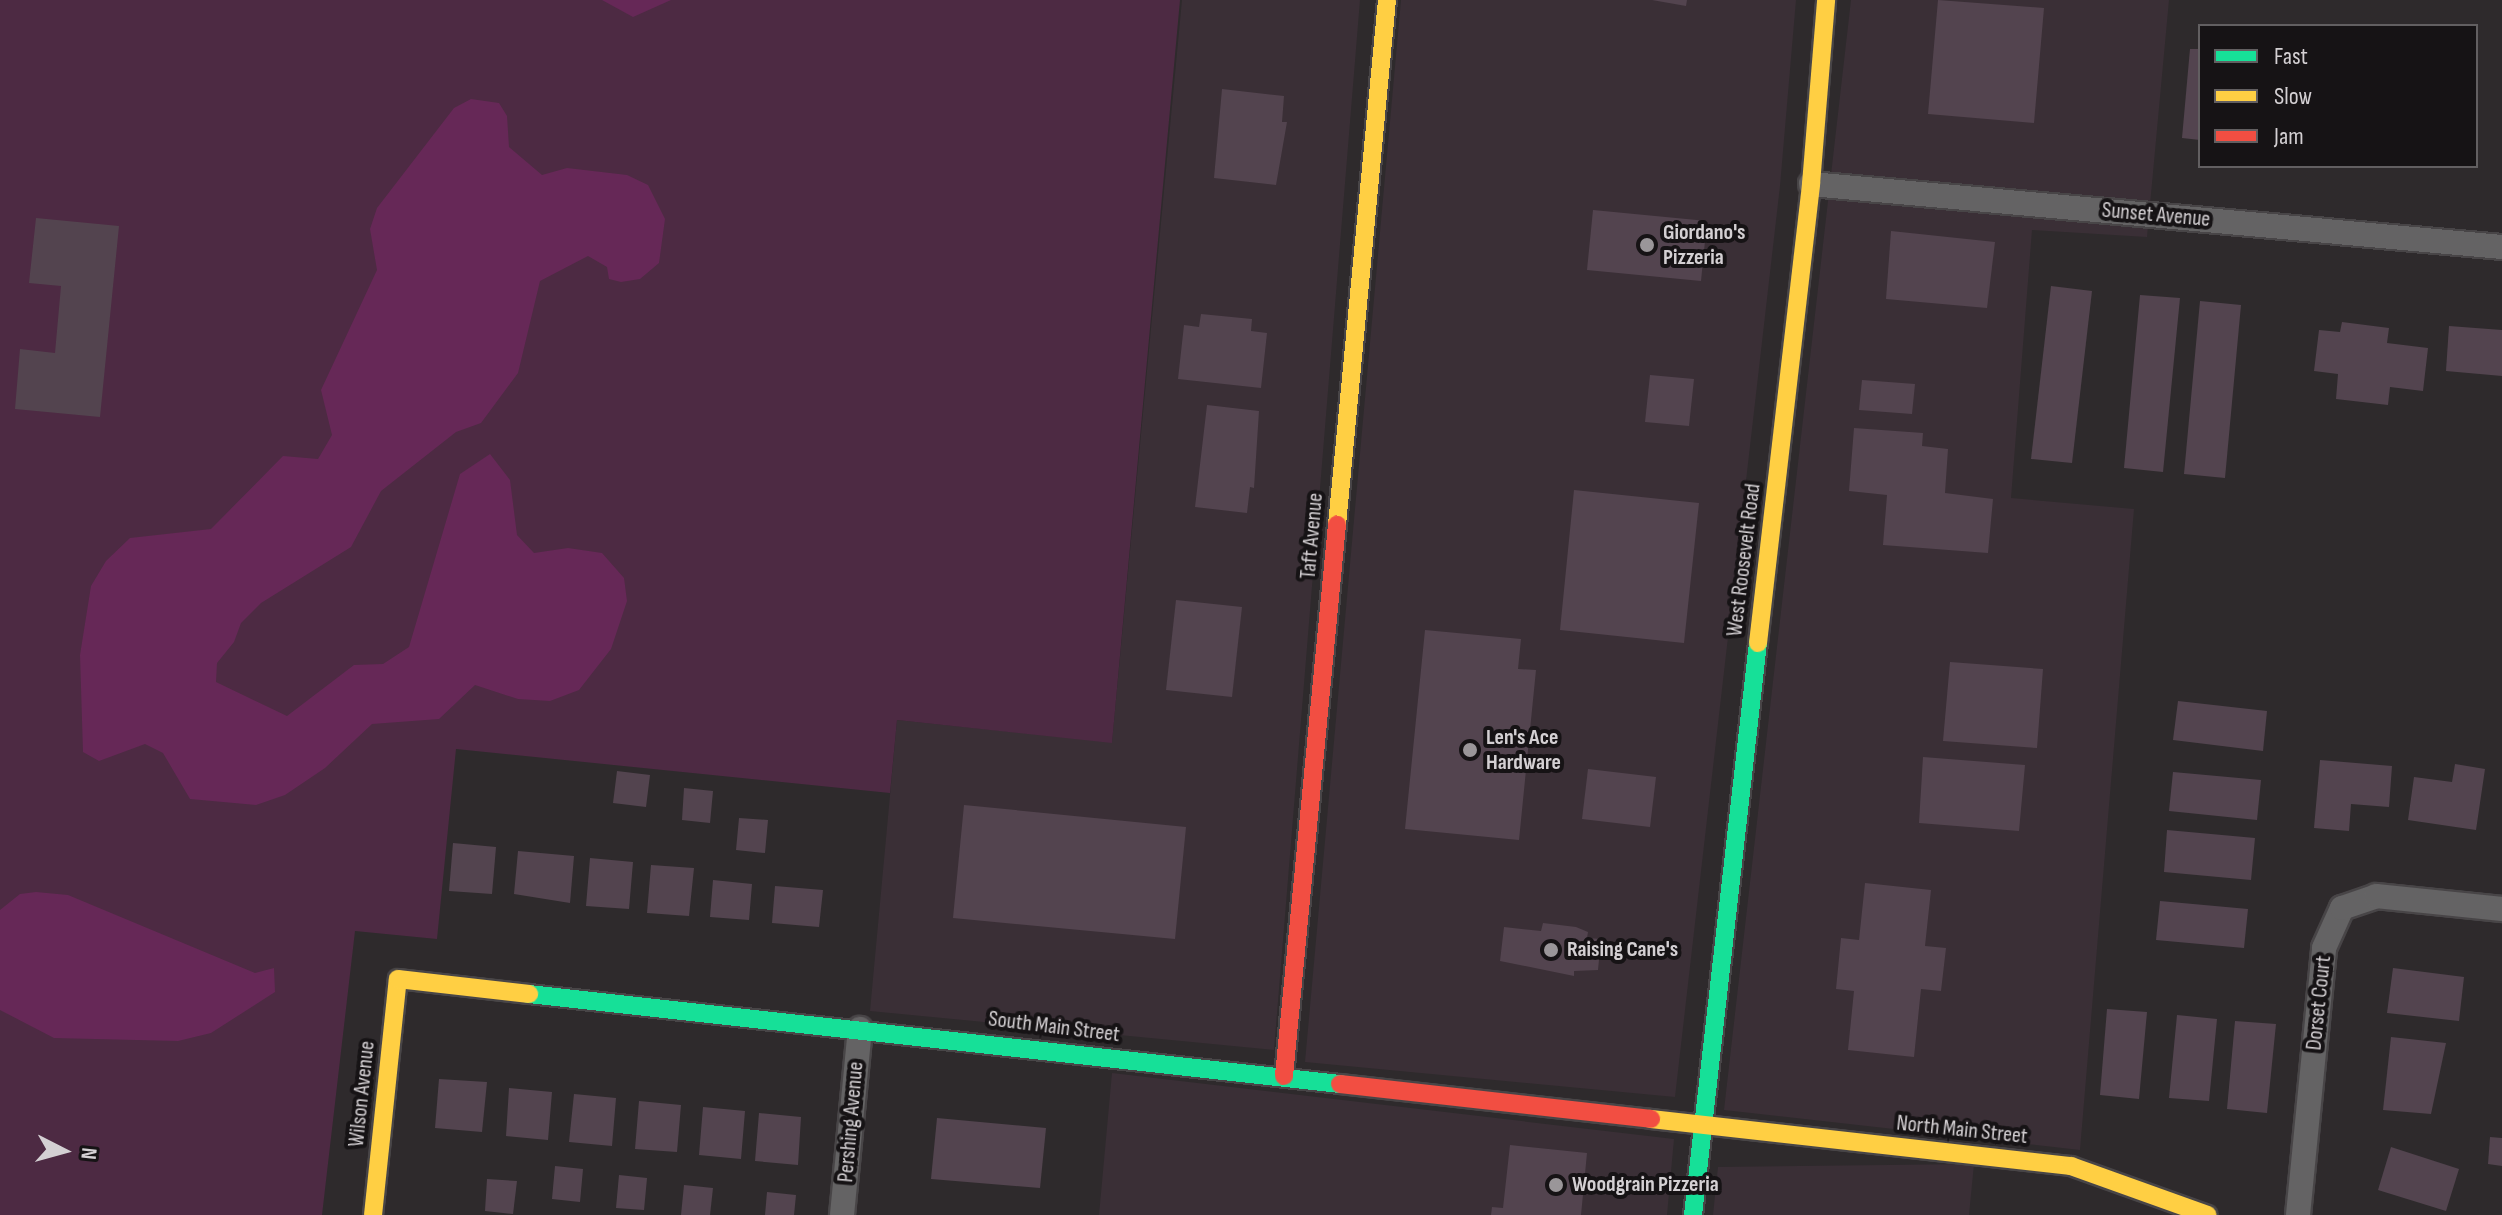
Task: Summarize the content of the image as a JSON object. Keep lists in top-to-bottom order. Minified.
{"streets":{"street":["Sunset Avenue","Taft Avenue","West Roosevelt Road","Dorset Court","South Main Street","Wilson Avenue","Pershing Avenue","North Main Street"]},"crossings":[["Sunset Avenue","West Roosevelt Road"],["Taft Avenue","South Main Street"],["West Roosevelt Road","South Main Street"],["West Roosevelt Road","North Main Street"],["South Main Street","Wilson Avenue"],["South Main Street","Pershing Avenue"],["South Main Street","North Main Street"]],"places":["Giordano's Pizzeria","Len's Ace Hardware","Raising Cane's","Woodgrain Pizzeria"],"legend":["Fast","Slow","Jam"],"north":"right"}
